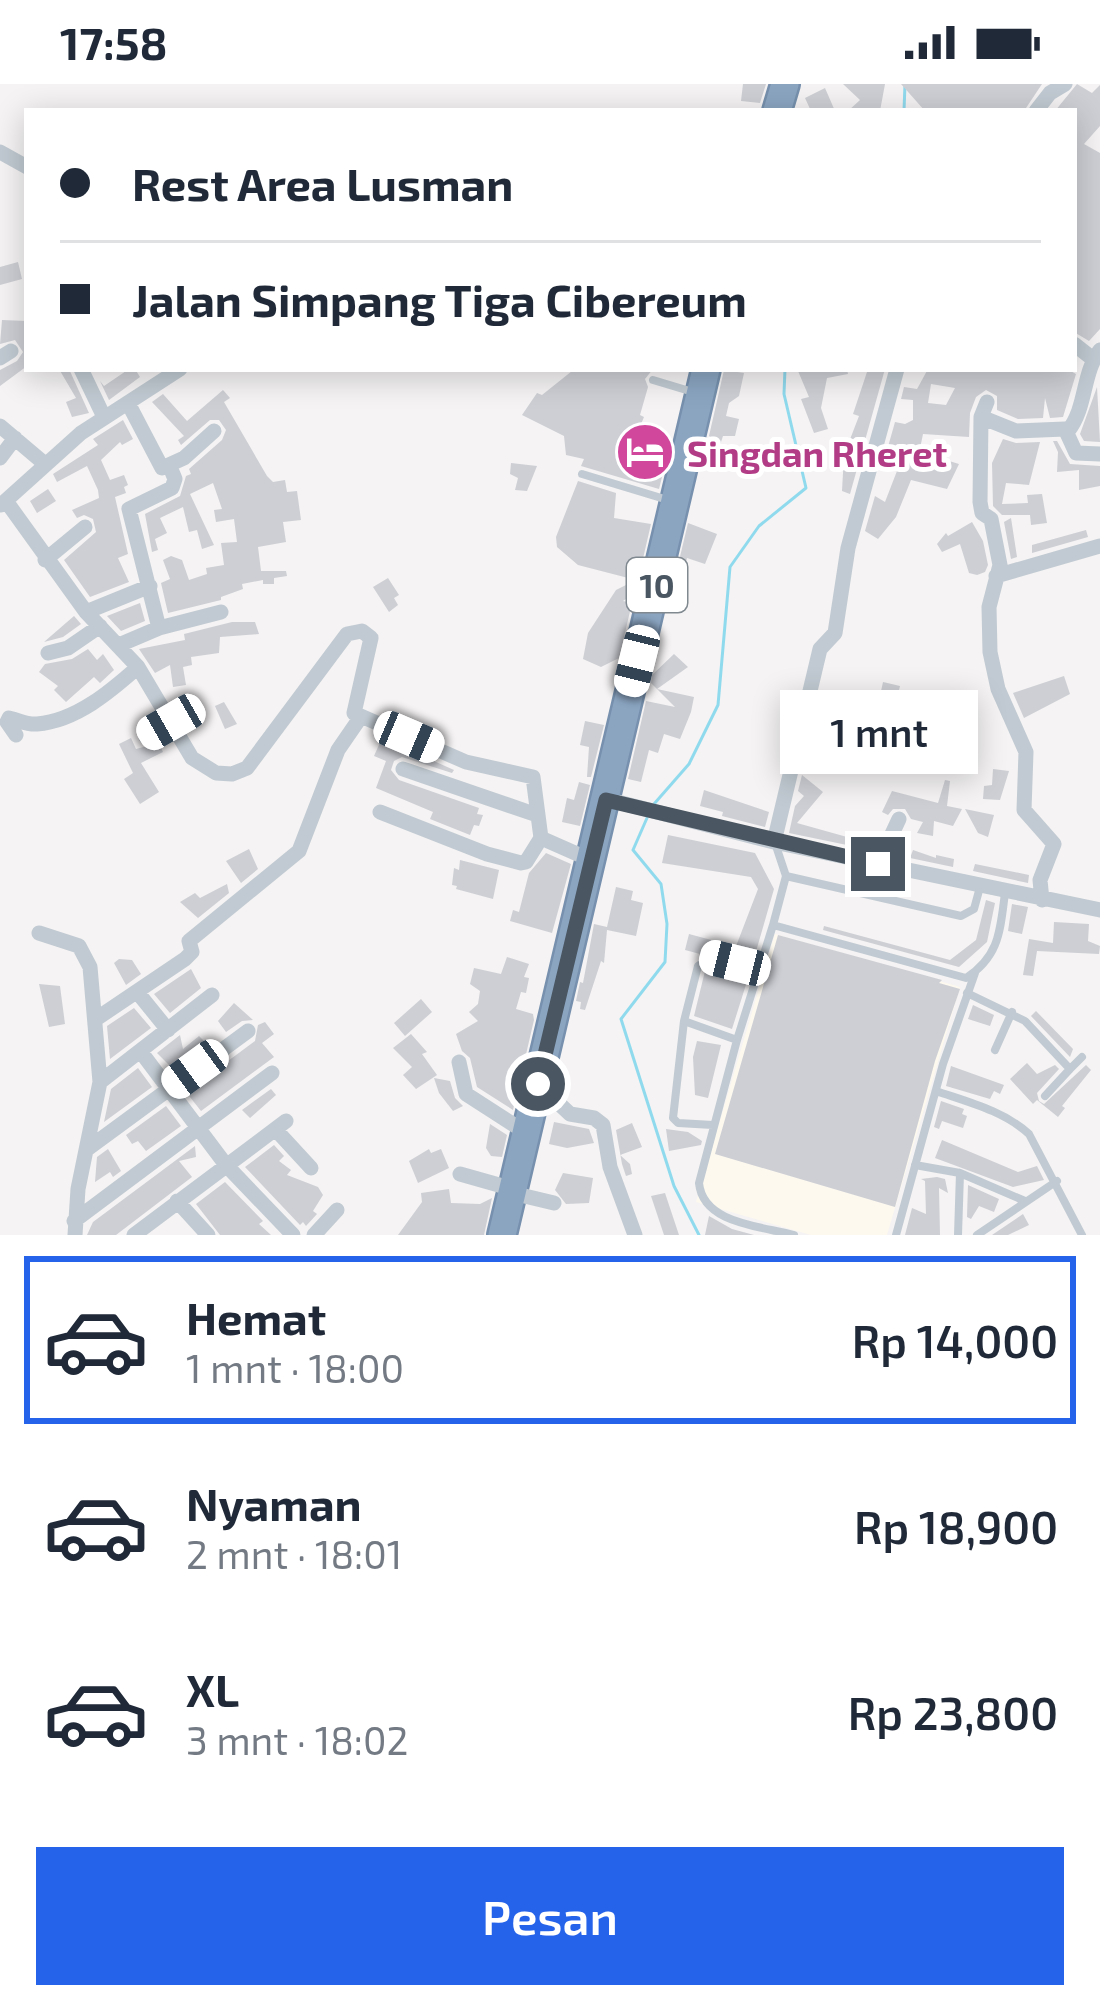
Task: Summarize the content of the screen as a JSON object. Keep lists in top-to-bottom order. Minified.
{"streets":{"highway":["10"]},"places":{"hotel":["Singdan Rheret"]},"page":{"status":"17:58","banner":["Rest Area Lusman","Jalan Simpang Tiga Cibereum"],"bubble":"1 mnt","list":[{"name":"Hemat","note":"1 mnt · 18:00","value":"Rp 14,000"},{"name":"Nyaman","note":"2 mnt · 18:01","value":"Rp 18,900"},{"name":"XL","note":"3 mnt · 18:02","value":"Rp 23,800"}],"buttons":"Pesan"}}
